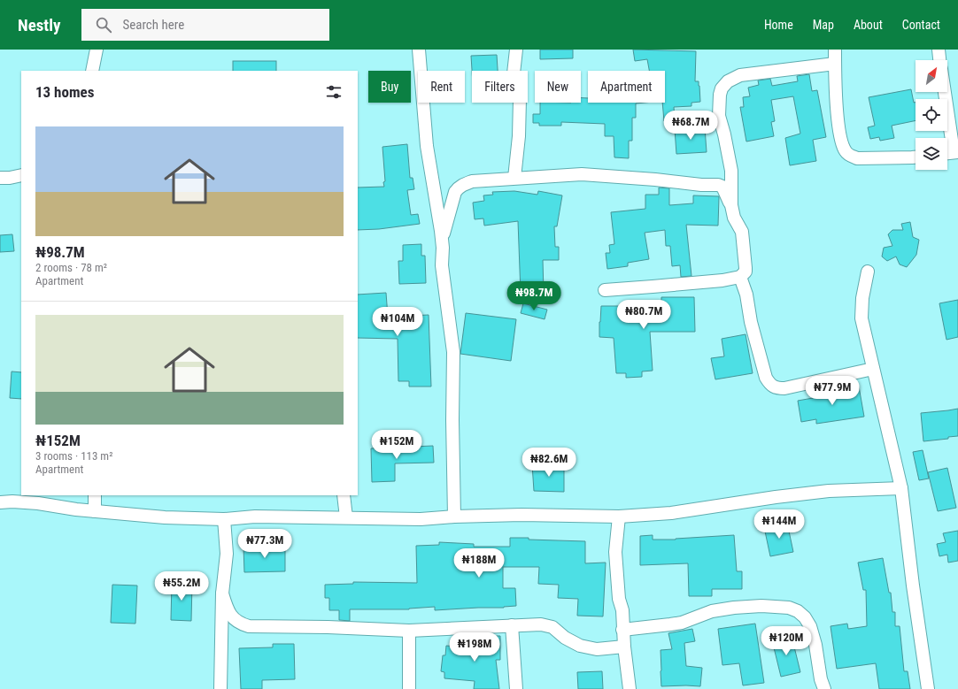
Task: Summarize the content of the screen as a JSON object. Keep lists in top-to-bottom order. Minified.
{"north":"top right","page":{"header":"Nestly","search":"Search here","nav":["Home","Map","About","Contact"],"chip":["Buy","Rent","Filters","New","Apartment"],"heading":"13 homes","price":["₦68.7M","₦98.7M","₦80.7M","₦104M","₦77.9M","₦152M","₦82.6M","₦144M","₦77.3M","₦188M","₦55.2M","₦120M","₦198M"],"list":[{"name":"₦98.7M","note":"2 rooms · 78 m² · Apartment"},{"name":"₦152M","note":"3 rooms · 113 m² · Apartment"}]}}
